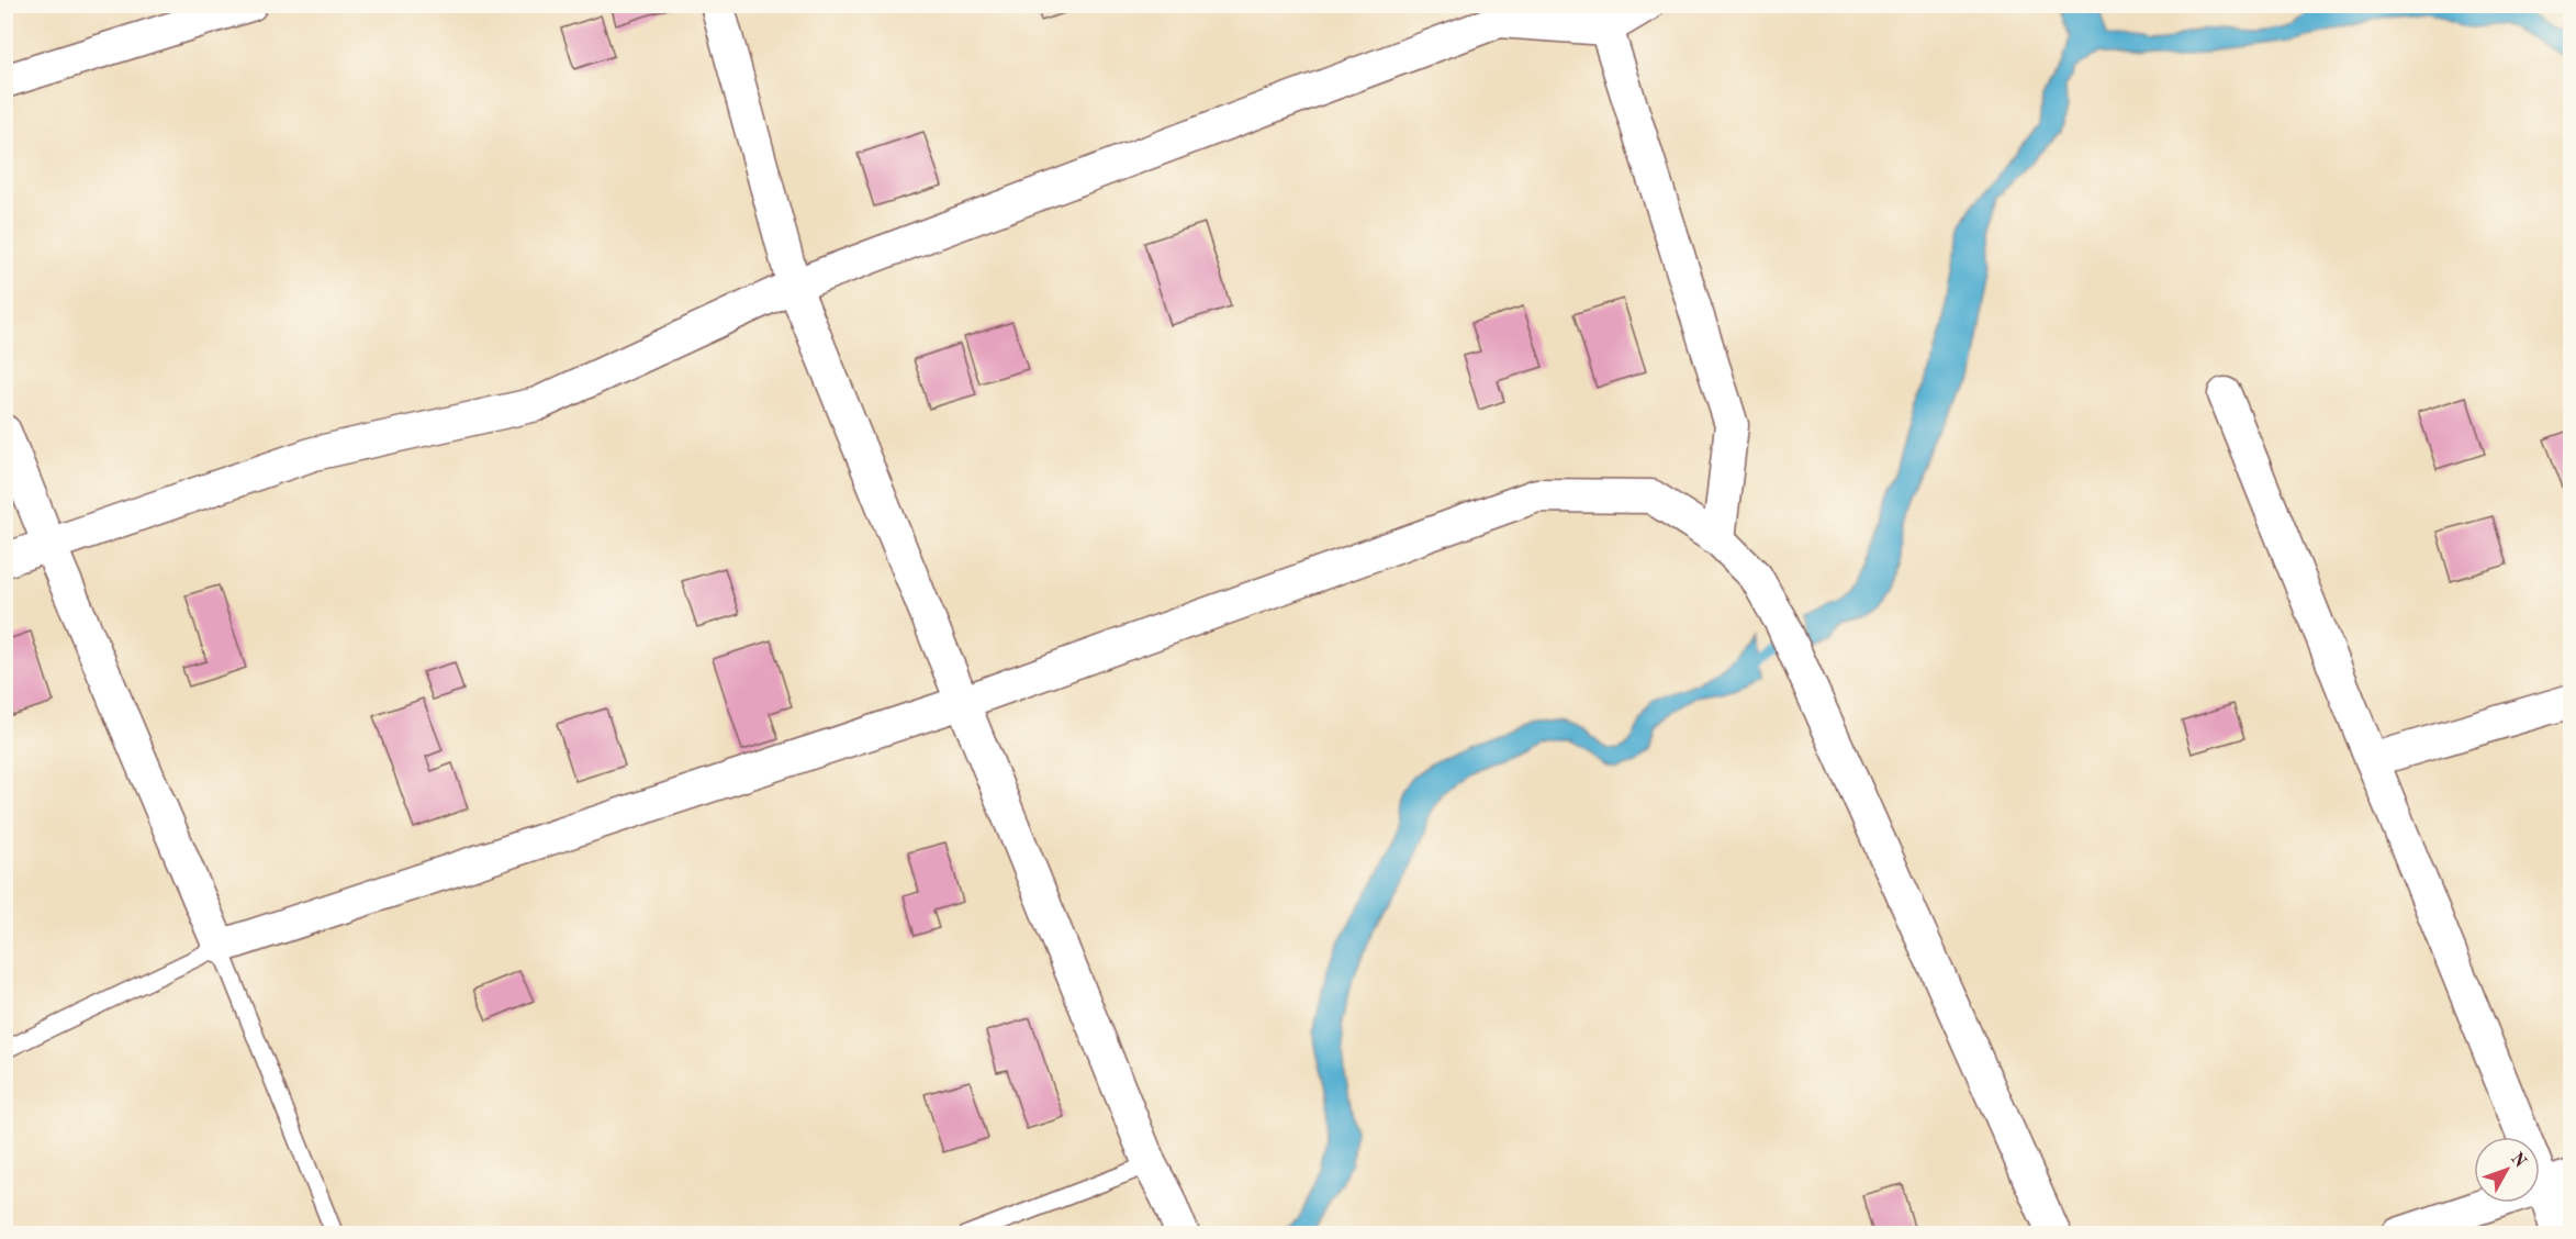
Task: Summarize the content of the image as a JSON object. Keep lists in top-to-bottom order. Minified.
{"north":"top right"}
